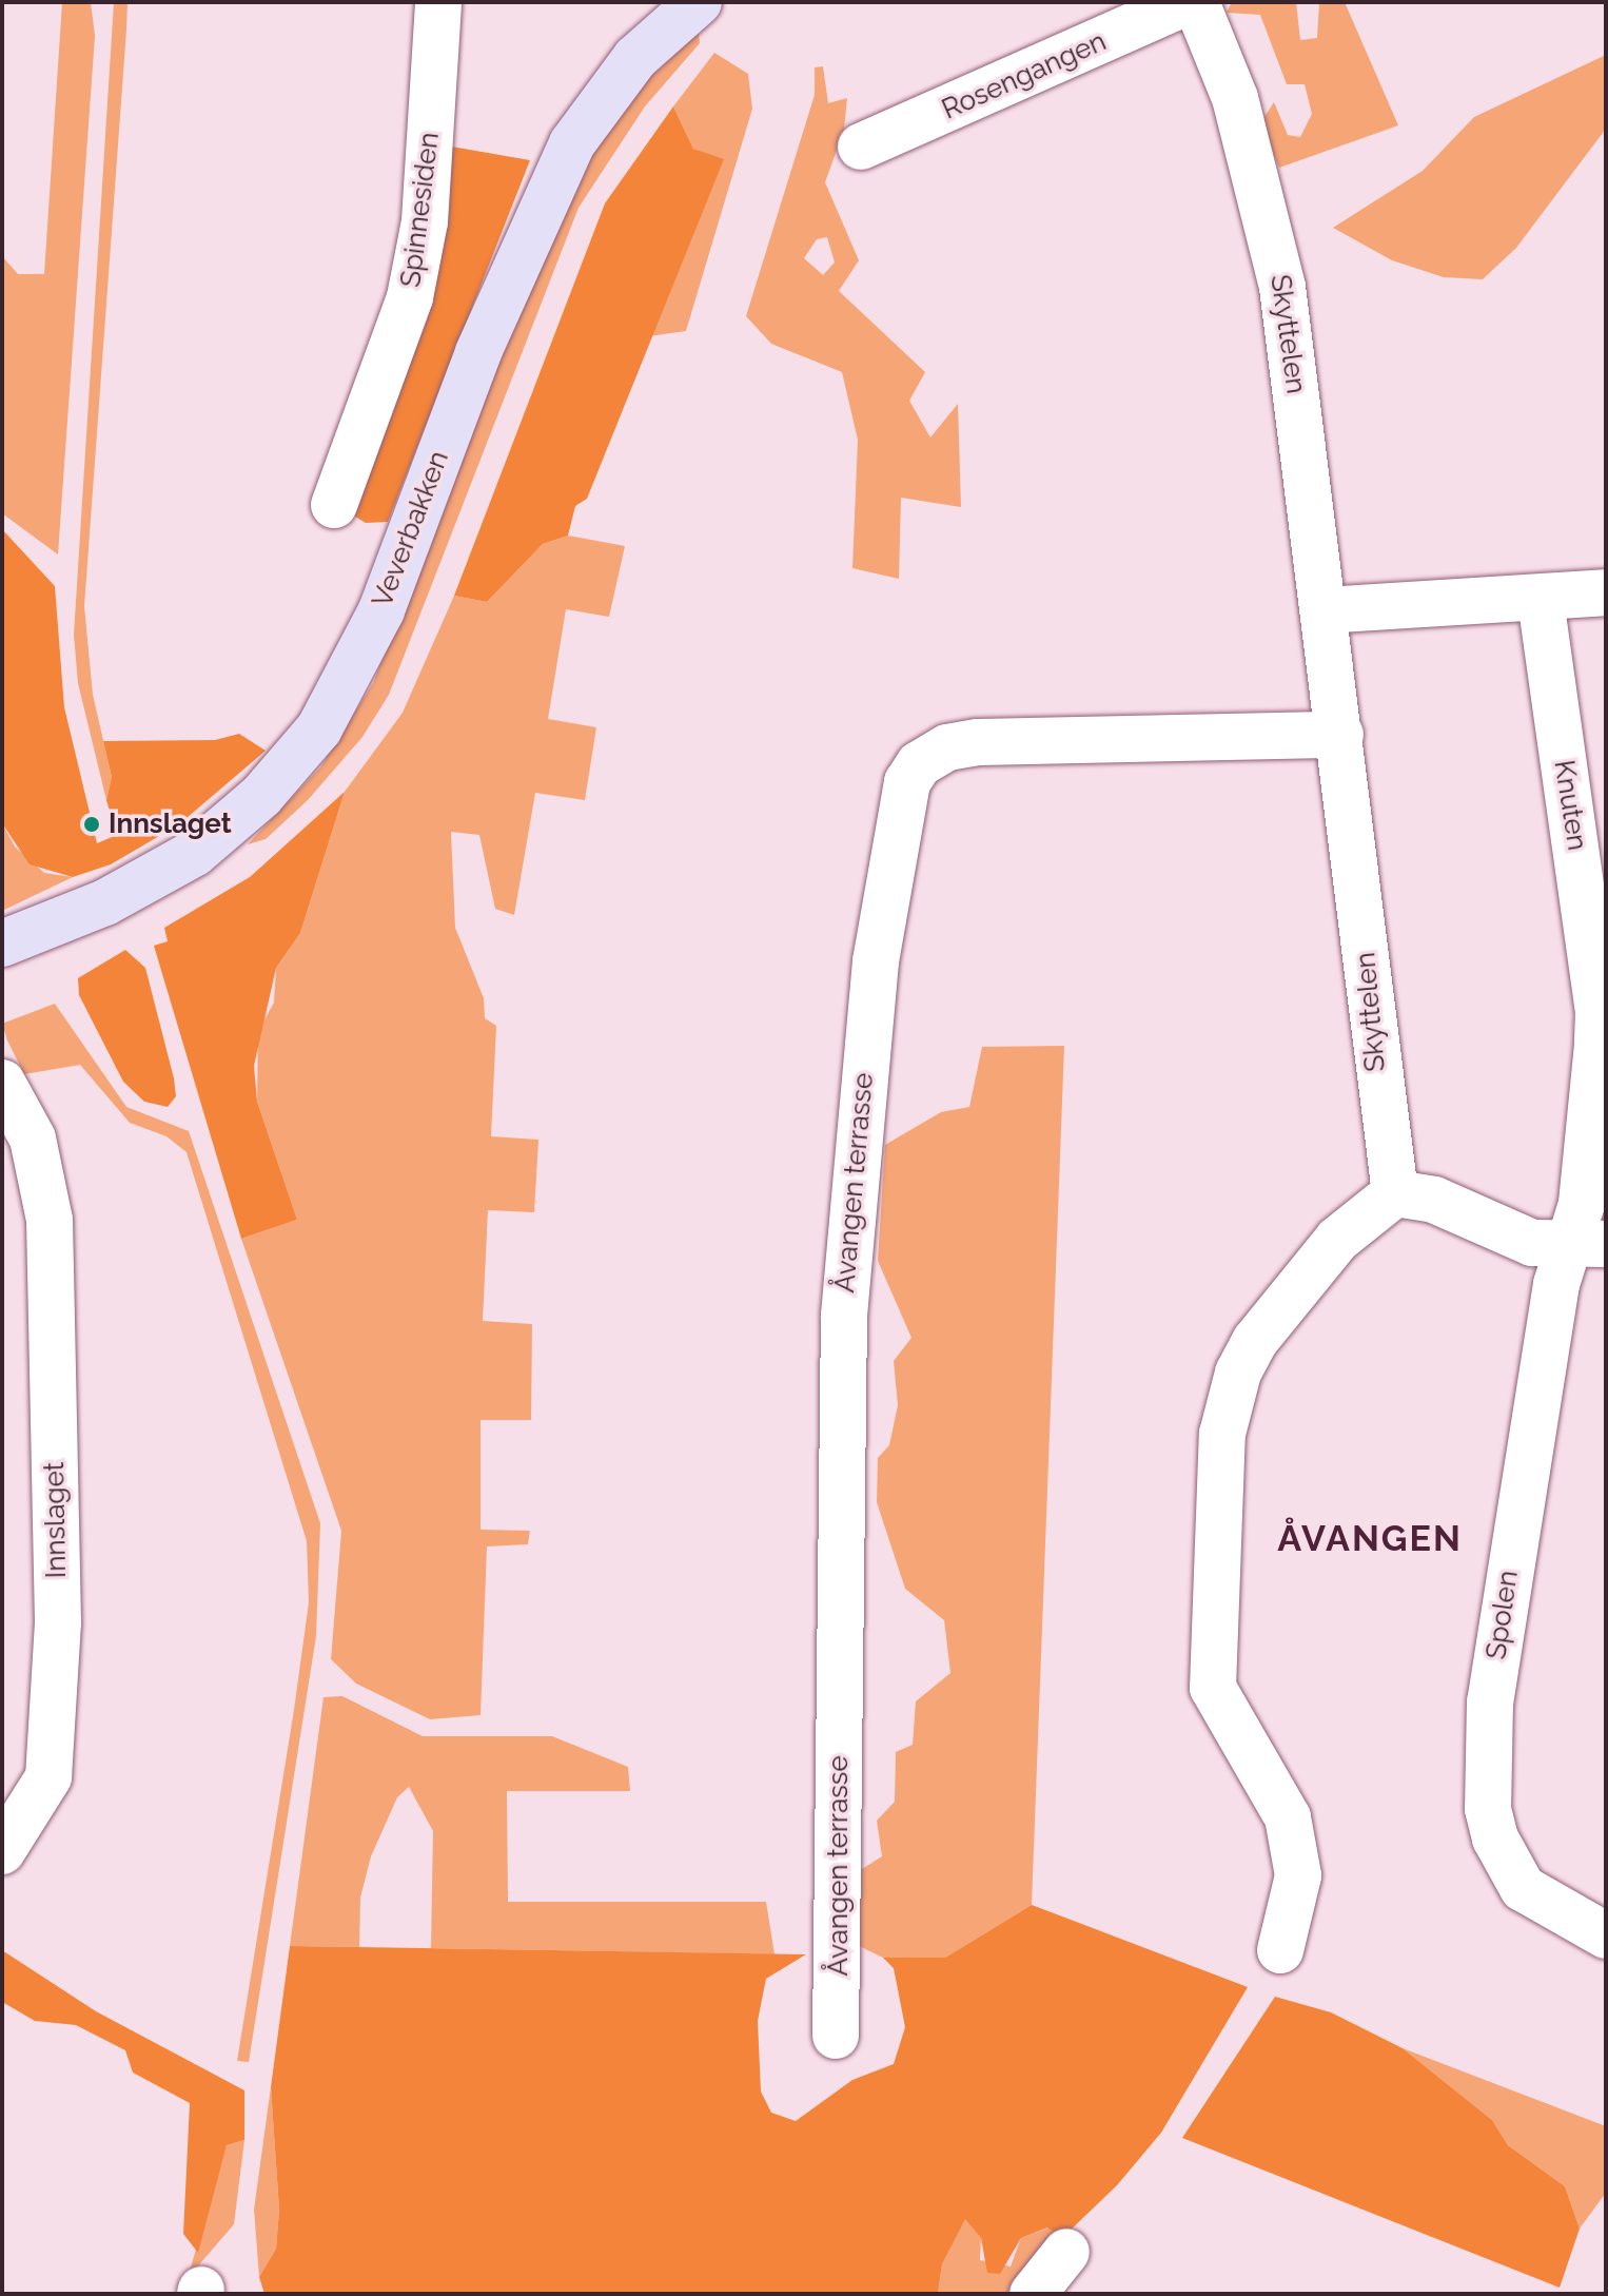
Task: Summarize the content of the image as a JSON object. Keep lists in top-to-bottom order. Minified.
{"streets":{"street":["Rosengangen","Spinnesiden","Skyttelen","Veverbakken","Knuten","Åvangen terrasse","Innslaget","Spolen"]},"crossings":[["Skyttelen","Åvangen terrasse"],["Knuten","Spolen"]],"districts":["ÅVANGEN"],"places":["Innslaget"]}
